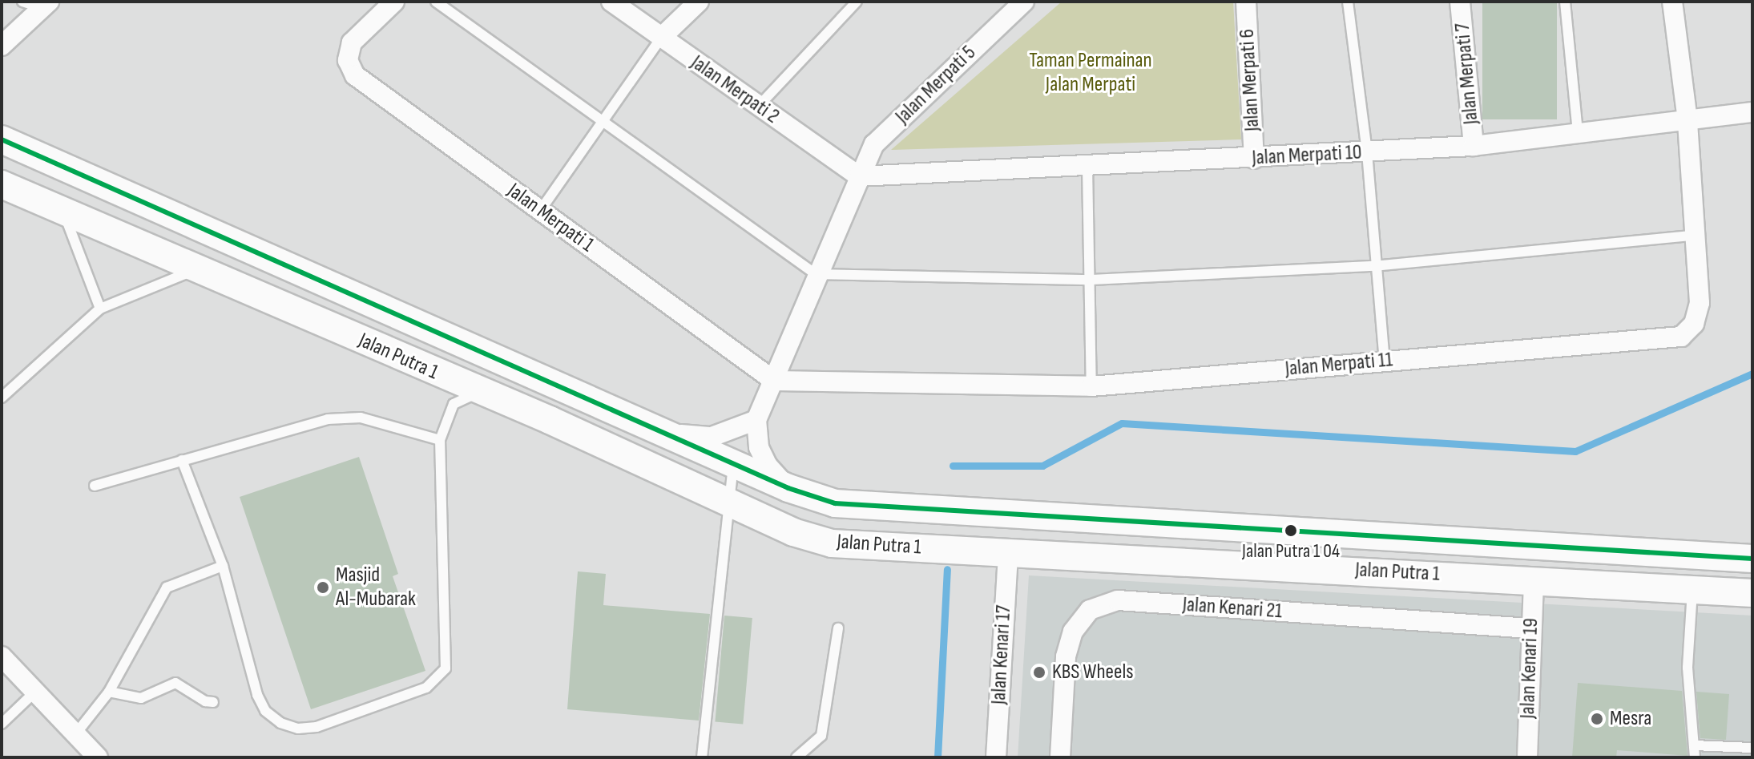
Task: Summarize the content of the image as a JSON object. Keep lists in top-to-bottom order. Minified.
{"streets":{"main road":["Jalan Putra 1"],"street":["Jalan Merpati 7","Jalan Merpati 6","Jalan Merpati 5","Jalan Merpati 2","Jalan Merpati 10","Jalan Merpati 1","Jalan Merpati 11","Jalan Kenari 21","Jalan Kenari 17","Jalan Kenari 19"]},"crossings":[["Jalan Merpati 7","Jalan Merpati 10"],["Jalan Merpati 6","Jalan Merpati 10"],["Jalan Merpati 5","Jalan Merpati 2"],["Jalan Merpati 5","Jalan Merpati 10"],["Jalan Merpati 5","Jalan Merpati 1"],["Jalan Merpati 5","Jalan Merpati 11"],["Jalan Merpati 2","Jalan Merpati 10"],["Jalan Merpati 10","Jalan Merpati 11"],["Jalan Merpati 1","Jalan Merpati 11"],["Jalan Putra 1","Jalan Kenari 17"],["Jalan Putra 1","Jalan Kenari 19"],["Jalan Kenari 21","Jalan Kenari 19"]],"parks":["Taman Permainan Jalan Merpati"],"places":["Jalan Putra 1 04","Masjid Al-Mubarak","KBS Wheels","Mesra"]}
